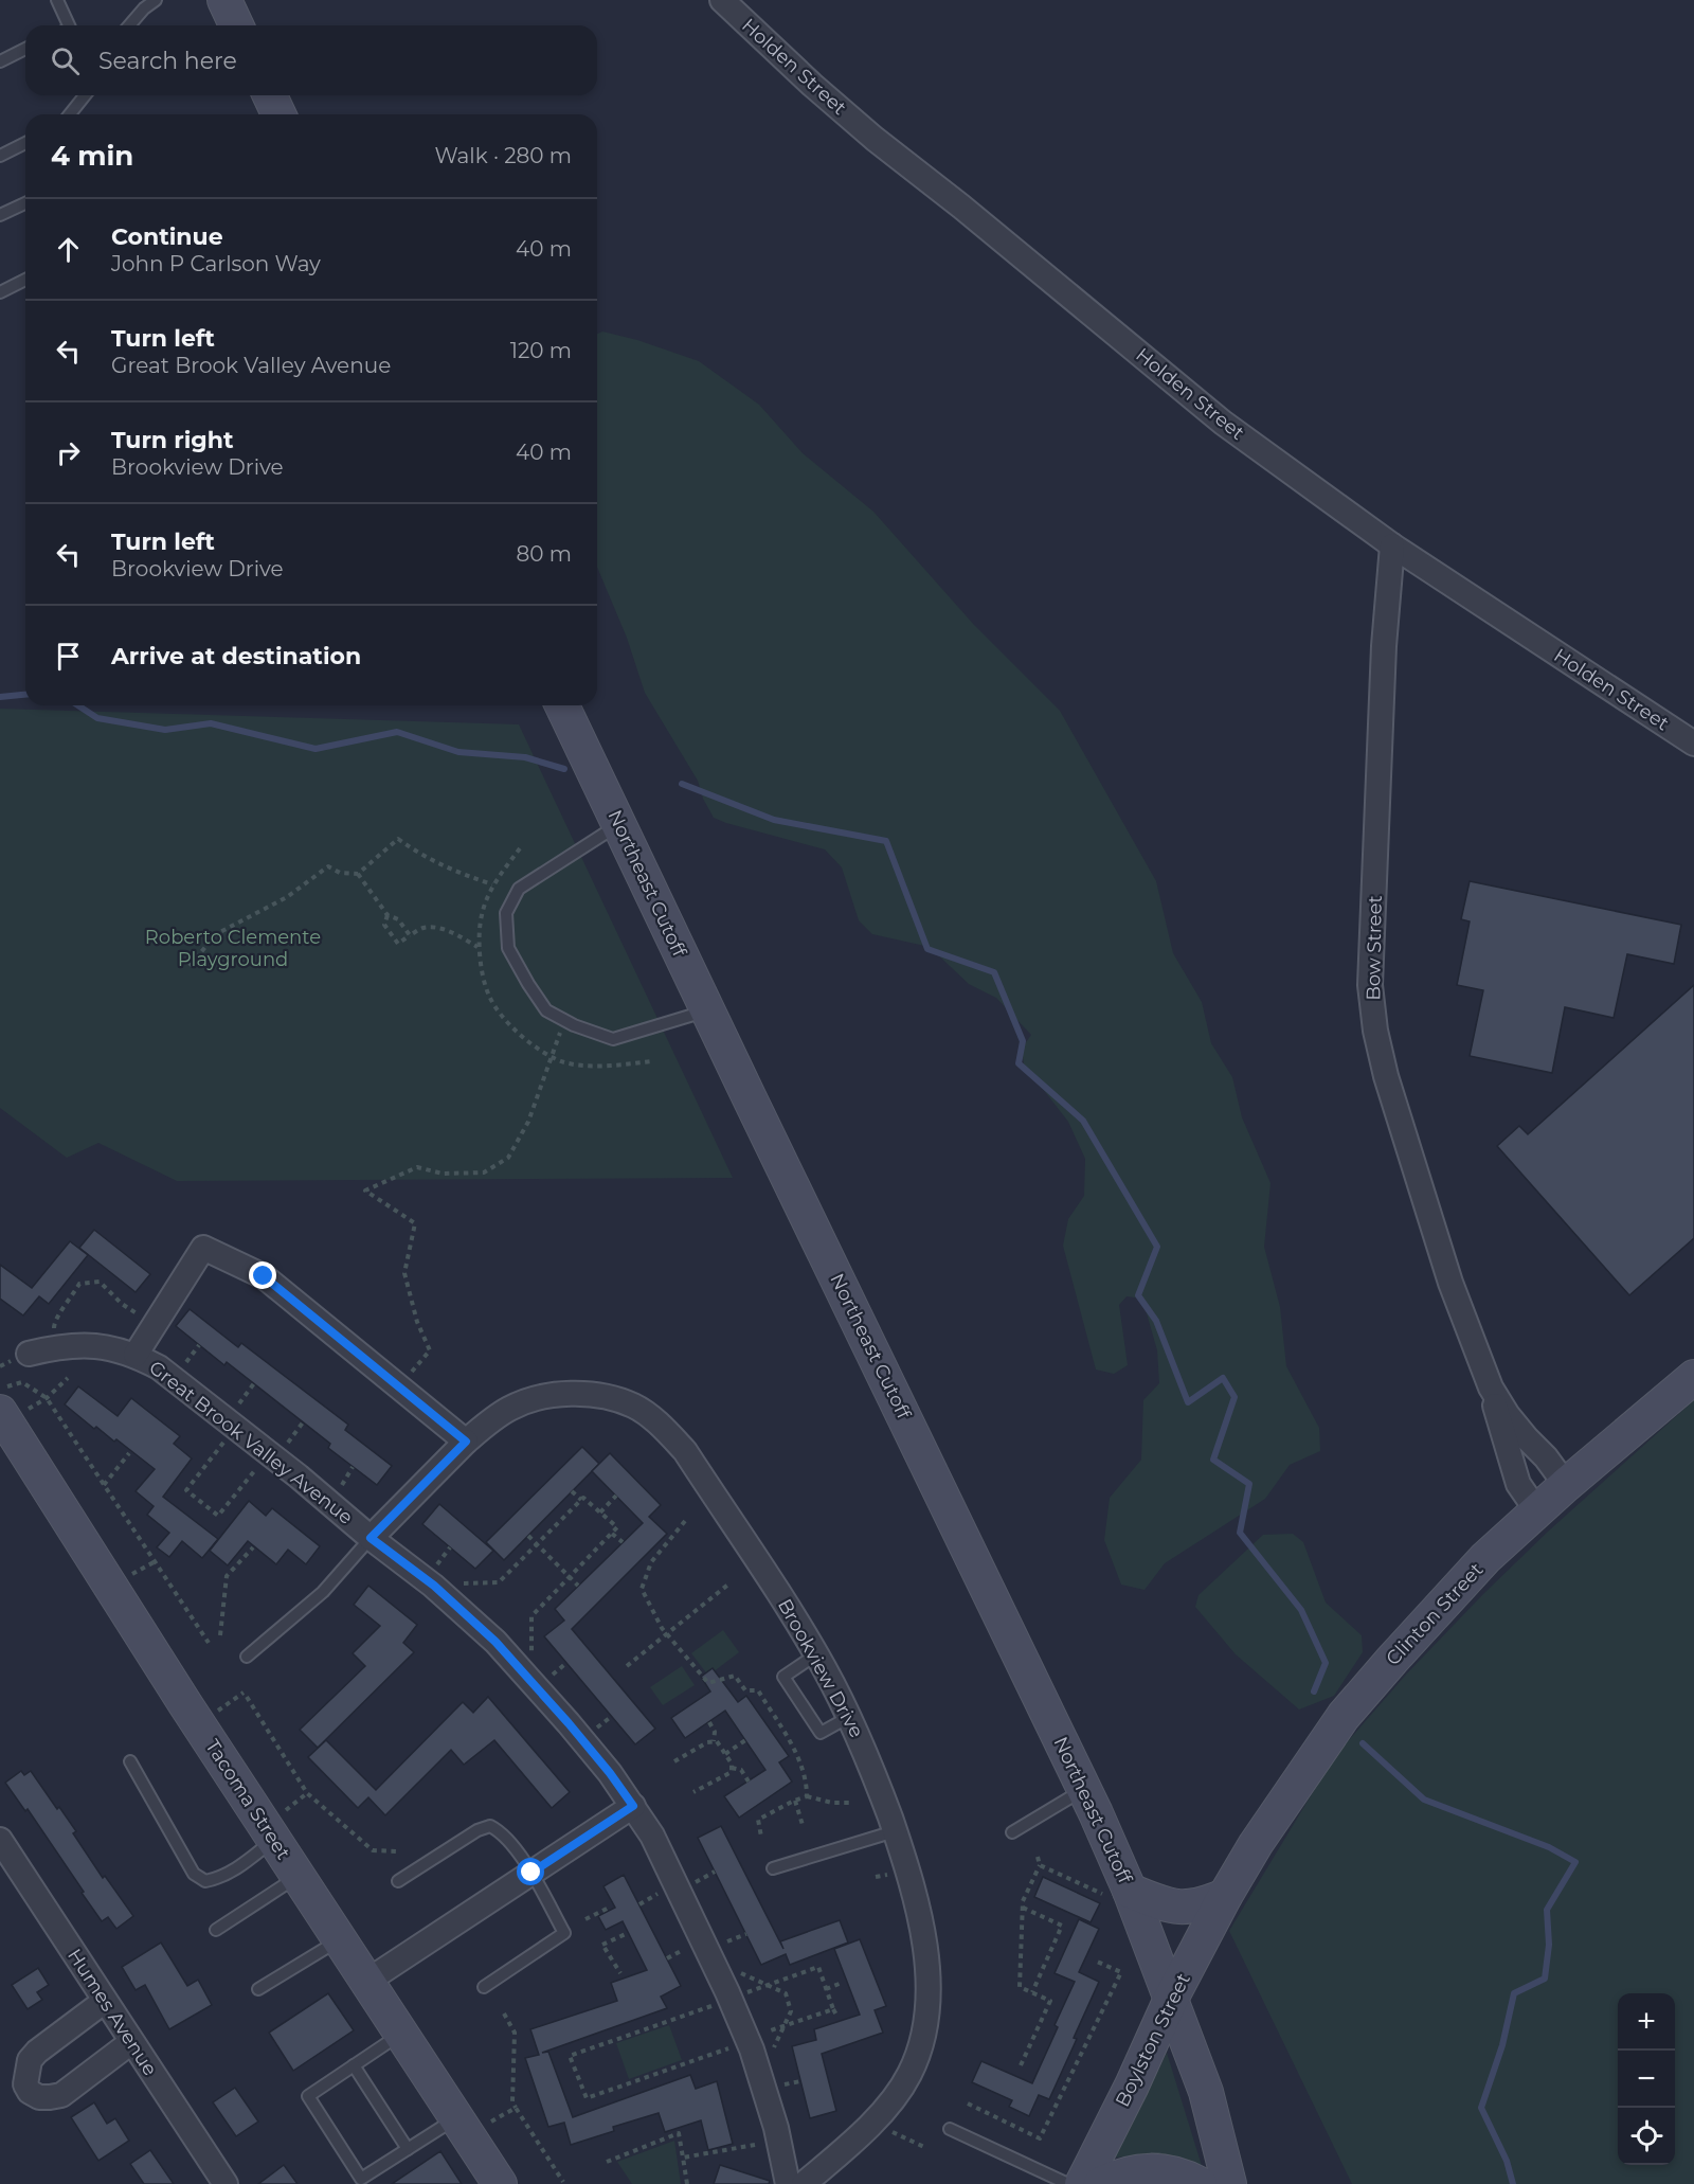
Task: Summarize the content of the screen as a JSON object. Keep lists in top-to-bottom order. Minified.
{"streets":{"main road":["Northeast Cutoff","Clinton Street","Tacoma Street","Boylston Street"],"street":["Holden Street","Bow Street","Great Brook Valley Avenue","Brookview Drive","Humes Avenue"]},"crossings":[["Holden Street","Bow Street"],["Northeast Cutoff","Boylston Street"],["Bow Street","Clinton Street"],["Great Brook Valley Avenue","Brookview Drive"],["Clinton Street","Boylston Street"]],"parks":["Roberto Clemente Playground"],"page":{"search":"Search here","heading":["4 min","Walk · 280 m"],"list":[["Continue","John P Carlson Way","40 m"],["Turn left","Great Brook Valley Avenue","120 m"],["Turn right","Brookview Drive","40 m"],["Turn left","Brookview Drive","80 m"],"Arrive at destination"],"map_buttons":["+","−"]}}
